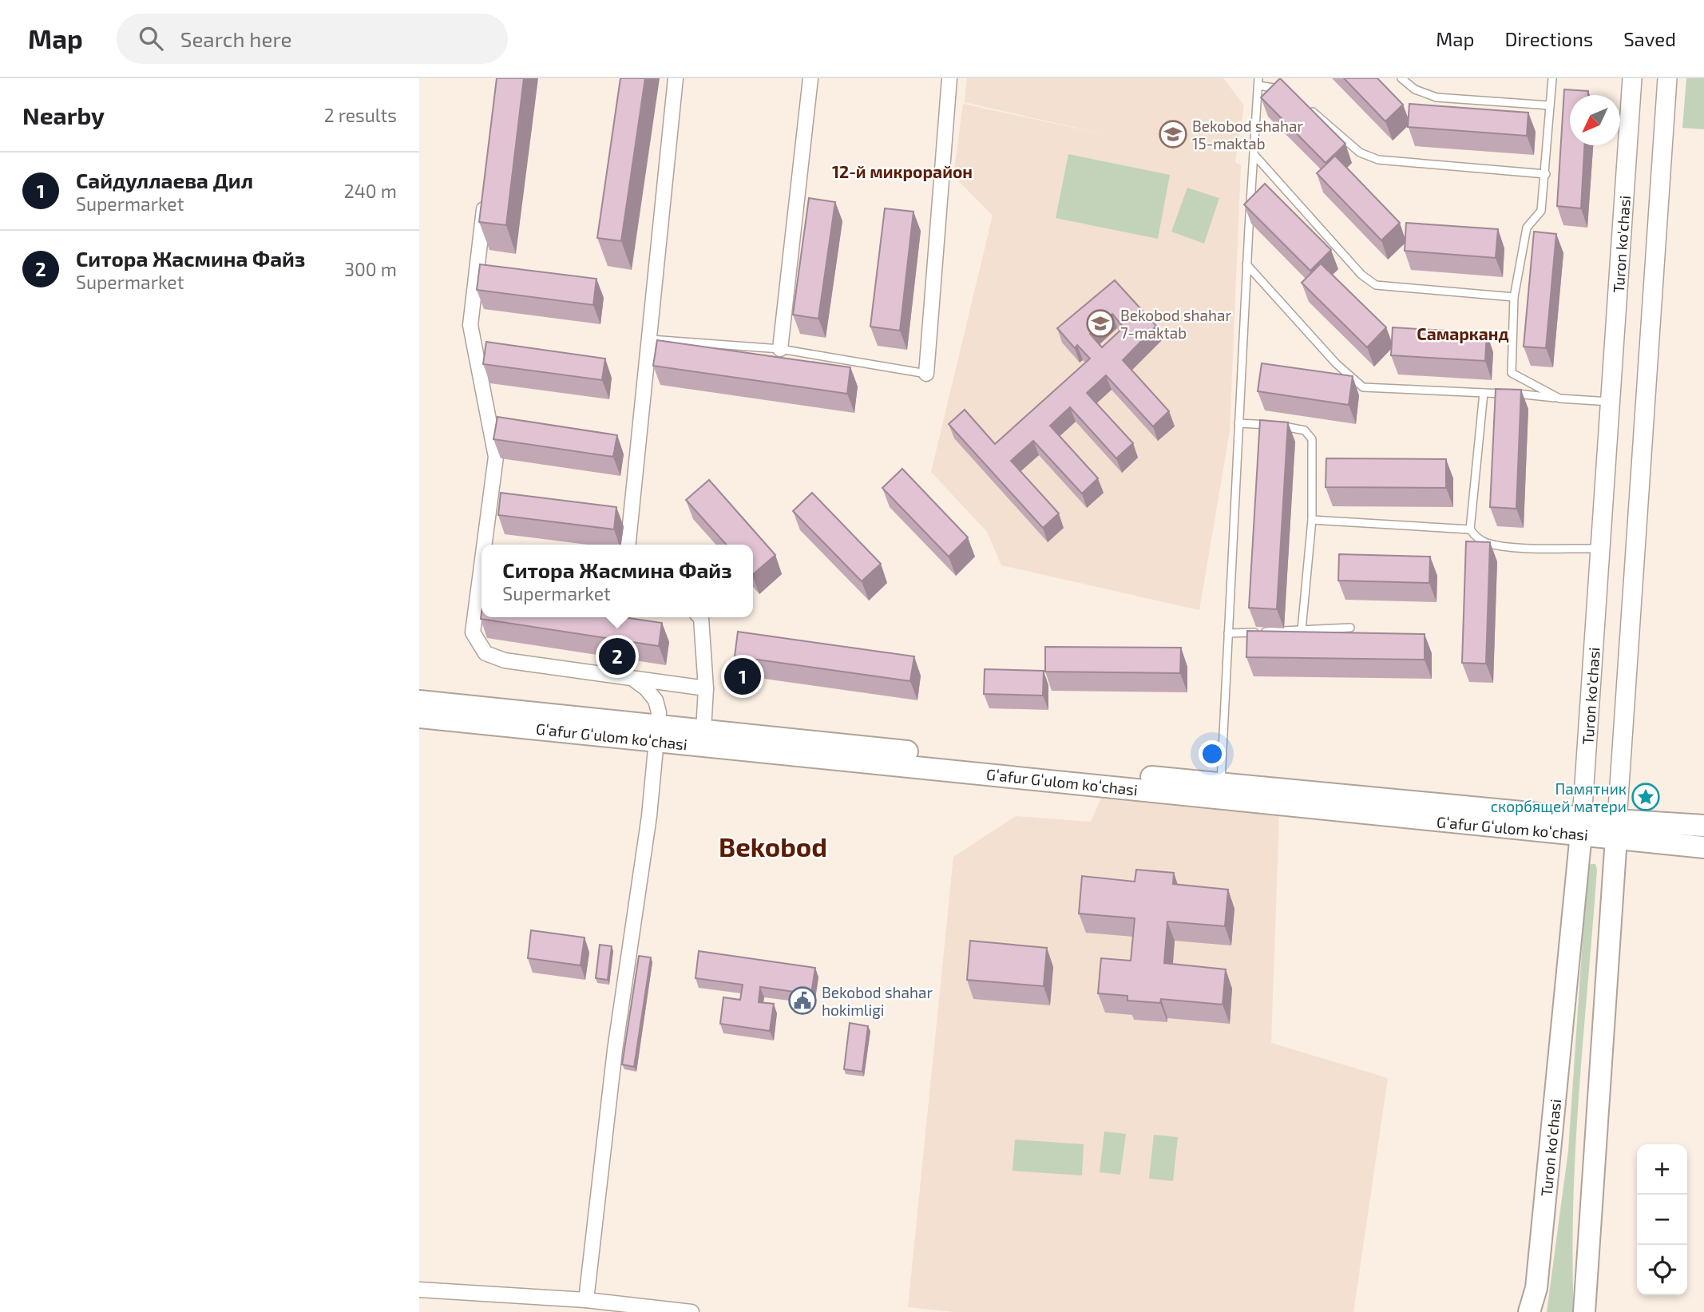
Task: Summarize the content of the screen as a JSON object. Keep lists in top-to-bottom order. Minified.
{"streets":{"main road":["Turon ko'chasi","Gʻafur Gʻulom koʻchasi"]},"crossings":[["Turon ko'chasi","Gʻafur Gʻulom koʻchasi"]],"districts":["12-й микрорайон","Самарканд","Bekobod"],"places":{"school or university":["Bekobod shahar 15-maktab","Bekobod shahar 7-maktab"],"place":["Памятник скорбящей матери"],"public building":["Bekobod shahar hokimligi"]},"north":"bottom left","page":{"header":"Map","search":"Search here","nav":["Map","Directions","Saved"],"heading":["Nearby","2 results"],"list":[{"mark":"1","name":"Сайдуллаева Дил","note":"Supermarket","value":"240 m"},{"mark":"2","name":"Ситора Жасмина Файз","note":"Supermarket","value":"300 m"}],"popup":["Ситора Жасмина Файз","Supermarket"],"pins":["2","1"],"map_buttons":["+","−"]}}
